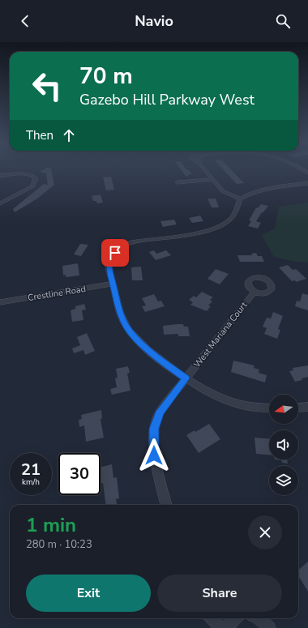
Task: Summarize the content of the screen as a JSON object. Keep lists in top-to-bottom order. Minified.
{"streets":{"street":["Crestline Road","West Mariana Court"]},"north":"left","page":{"header":"Navio","turn":["70 m","Gazebo Hill Parkway West"],"then":"Then","speed":"21 km/h","limit":"30","heading":["1 min","280 m · 10:23"],"buttons":["Exit","Share"]}}
